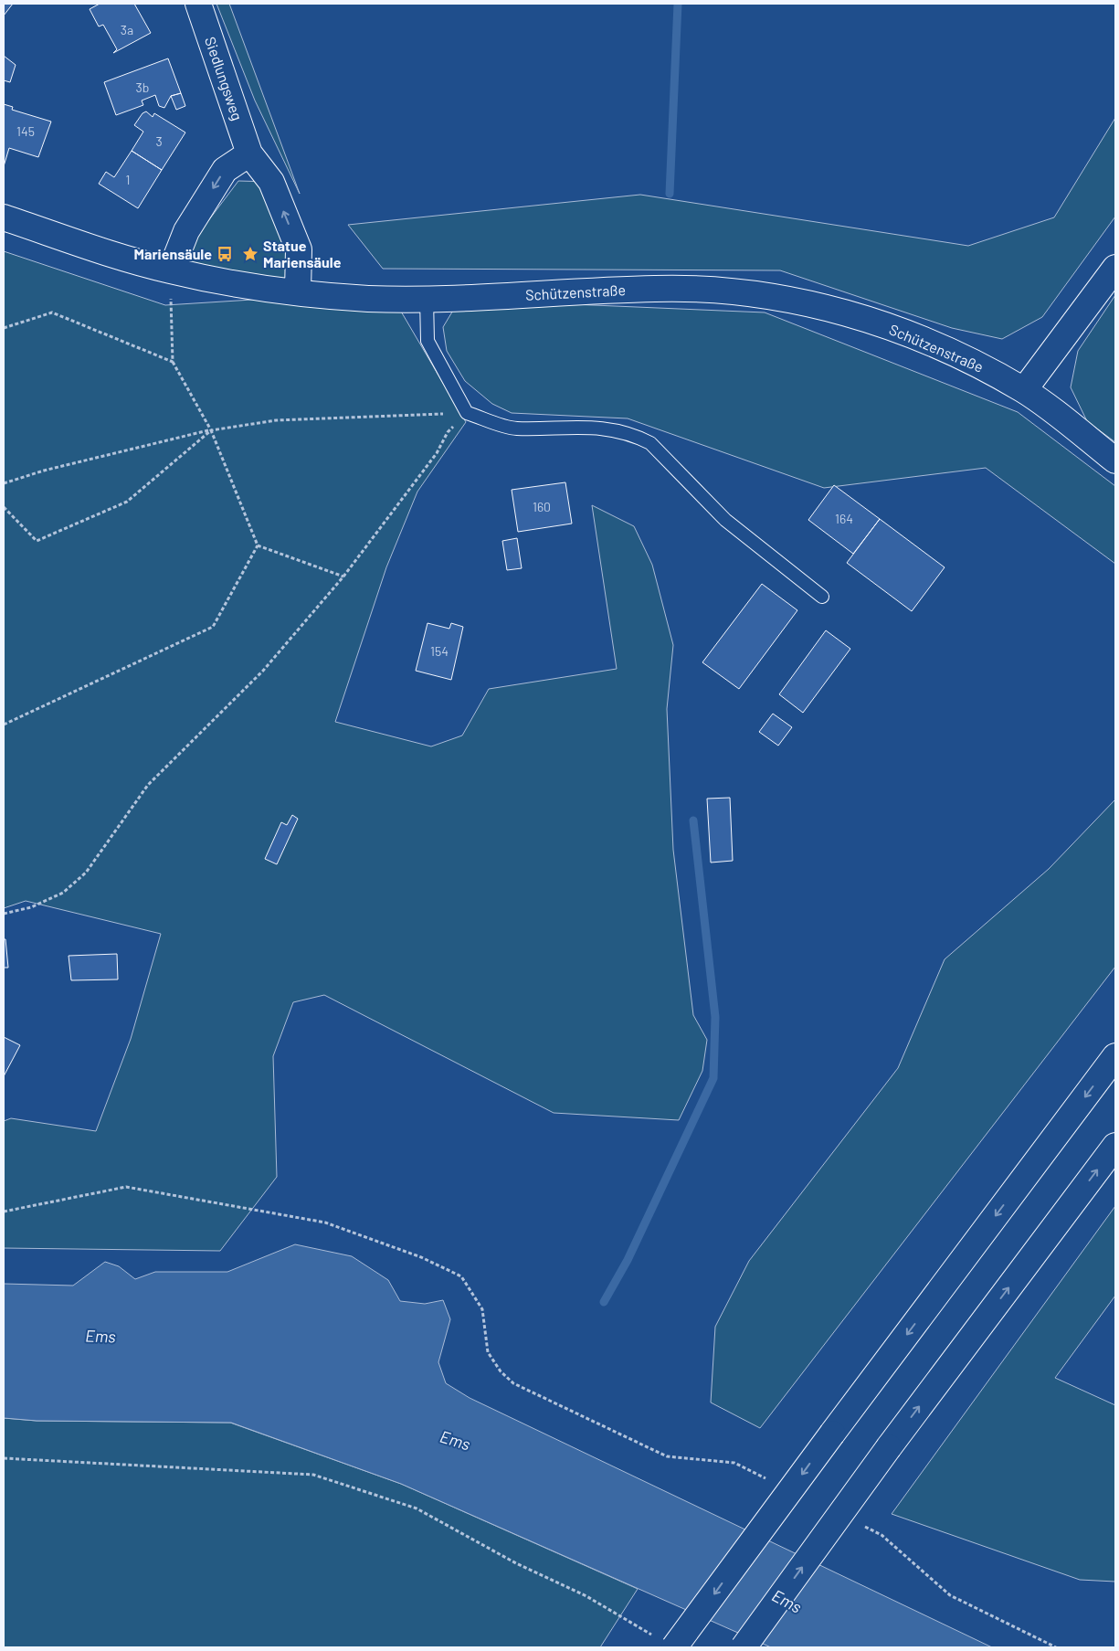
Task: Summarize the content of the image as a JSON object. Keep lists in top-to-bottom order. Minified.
{"streets":{"main road":["Siedlungsweg","Schützenstraße"]},"crossings":[["Siedlungsweg","Schützenstraße"]],"one_way":["Siedlungsweg"],"water":["Ems"],"places":{"bus stop":["Mariensäule"],"place":["Statue Mariensäule"]},"house_numbers":["3a","3b","145","3","1","160","164","154"]}
